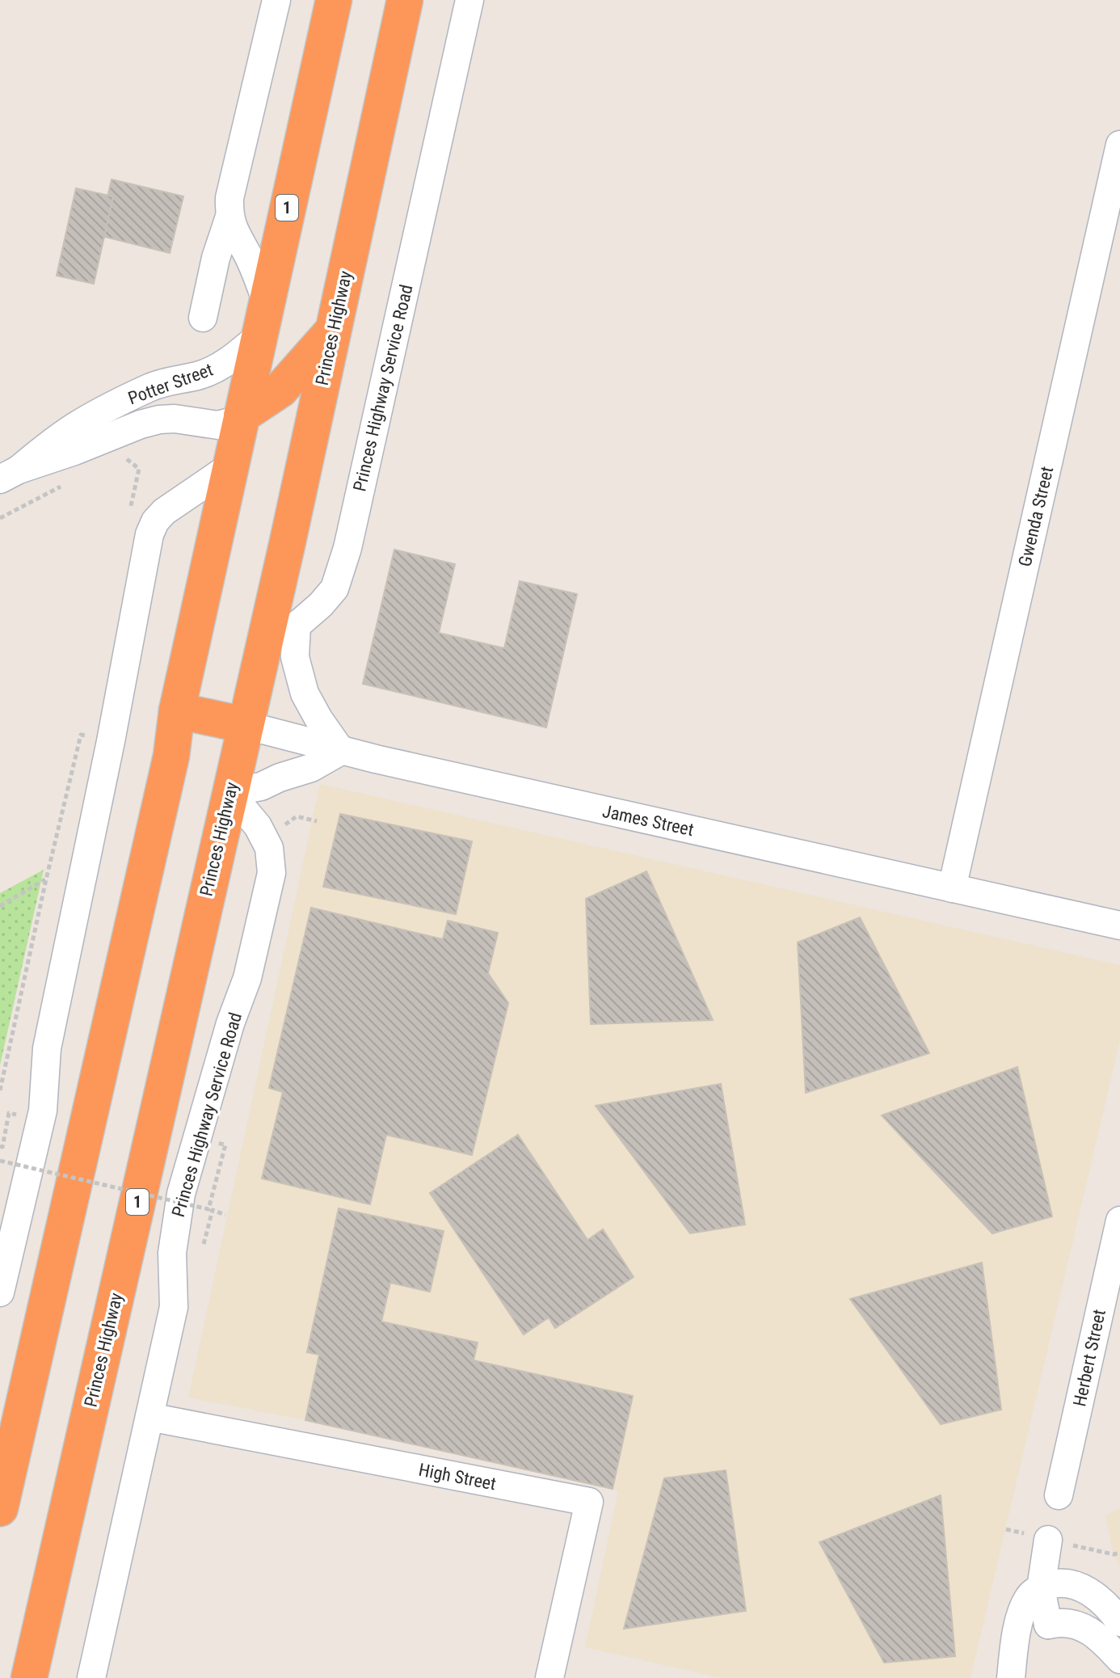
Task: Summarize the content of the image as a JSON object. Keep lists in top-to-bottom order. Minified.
{"streets":{"highway":["1","Princes Highway","James Street"],"street":["Potter Street","Princes Highway Service Road","Gwenda Street","Herbert Street","High Street"]},"crossings":[["1","Potter Street"],["1","James Street"],["Princes Highway","Princes Highway Service Road"],["Princes Highway","James Street"],["Princes Highway Service Road","High Street"],["Gwenda Street","James Street"]]}
